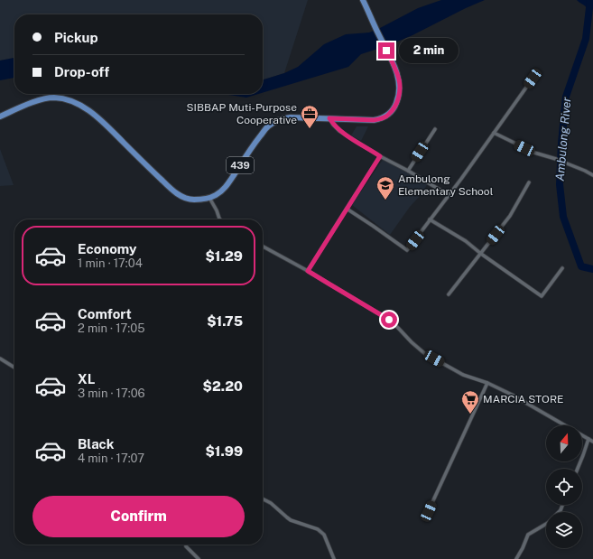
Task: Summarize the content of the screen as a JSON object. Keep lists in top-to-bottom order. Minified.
{"streets":{"main road":["439"]},"water":["Ambulong River"],"places":{"office":["SIBBAP Muti-Purpose Cooperative"],"school or university":["Ambulong Elementary School"],"supermarket":["MARCIA STORE"]},"north":"top","page":{"banner":["Pickup","Drop-off"],"bubble":"2 min","list":[{"name":"Economy","note":"1 min · 17:04","value":"$1.29"},{"name":"Comfort","note":"2 min · 17:05","value":"$1.75"},{"name":"XL","note":"3 min · 17:06","value":"$2.20"},{"name":"Black","note":"4 min · 17:07","value":"$1.99"}],"buttons":"Confirm"}}
